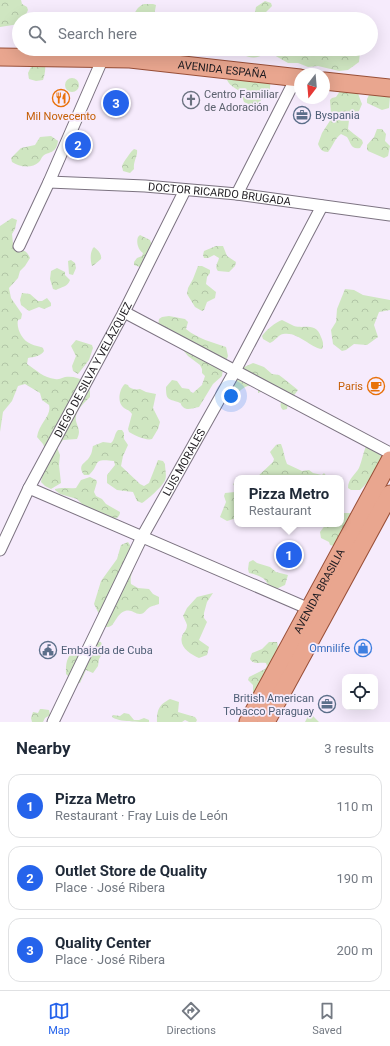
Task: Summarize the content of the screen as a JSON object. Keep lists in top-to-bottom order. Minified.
{"streets":{"main road":["AVENIDA ESPAÑA","AVENIDA BRASILIA"],"street":["DOCTOR RICARDO BRUGADA","DIEGO DE SILVA Y VELÁZQUEZ","LUIS MORALES"]},"crossings":[["DOCTOR RICARDO BRUGADA","DIEGO DE SILVA Y VELÁZQUEZ"],["DOCTOR RICARDO BRUGADA","LUIS MORALES"]],"places":{"restaurant":["Mil Novecento"],"church":["Centro Familiar de Adoración"],"office":["Byspania","British American Tobacco Paraguay"],"cafe":["Paris"],"shop":["Omnilife"],"public building":["Embajada de Cuba"]},"north":"bottom","page":{"search":"Search here","pins":["3","2","1"],"popup":["Pizza Metro","Restaurant"],"heading":["Nearby","3 results"],"list":[{"mark":"1","name":"Pizza Metro","note":"Restaurant · Fray Luis de León","value":"110 m"},{"mark":"2","name":"Outlet Store de Quality","note":"Place · José Ribera","value":"190 m"},{"mark":"3","name":"Quality Center","note":"Place · José Ribera","value":"200 m"}],"nav":["Map","Directions","Saved"]}}
